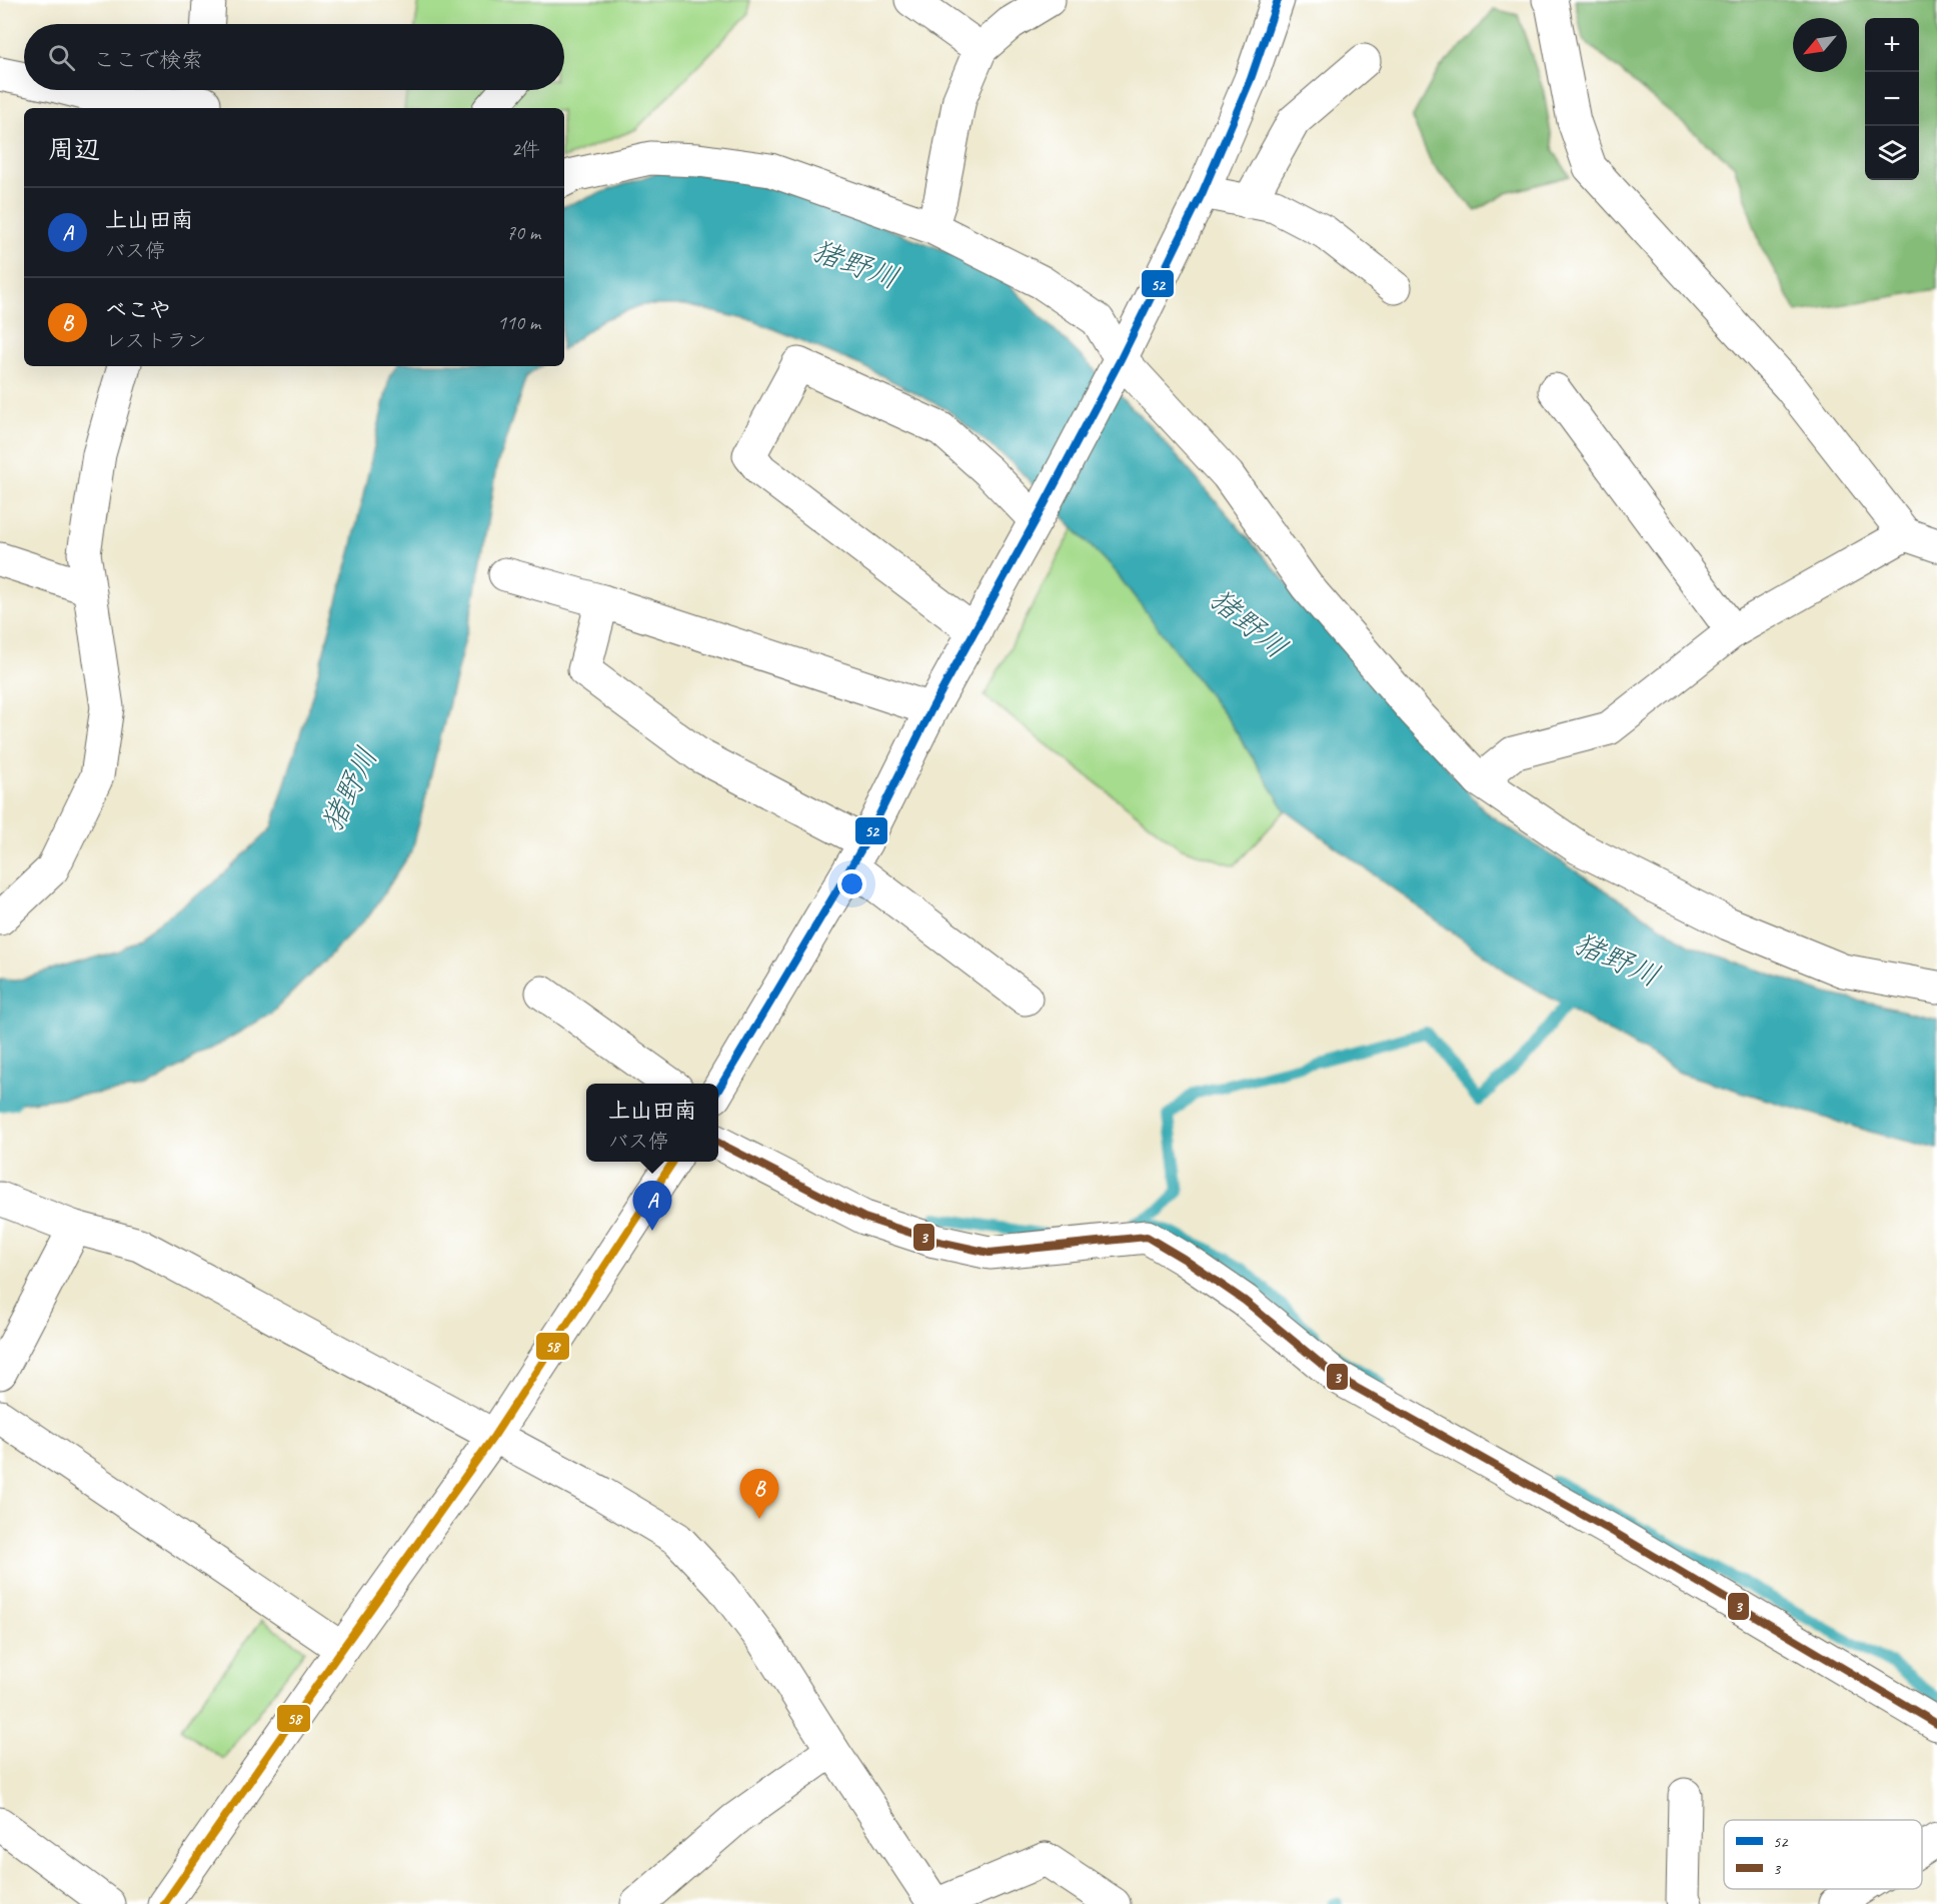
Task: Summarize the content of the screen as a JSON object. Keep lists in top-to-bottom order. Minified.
{"water":["猪野川"],"lines":["transit line 52","transit line 3","transit line 58"],"legend":["52","3"],"north":"bottom left","page":{"map_buttons":["+","−"],"search":"ここで検索","heading":["周辺","2件"],"list":[{"mark":"A","name":"上山田南","note":"バス停","value":"70 m"},{"mark":"B","name":"べこや","note":"レストラン","value":"110 m"}],"popup":["上山田南","バス停"],"pins":["A","B"]}}
